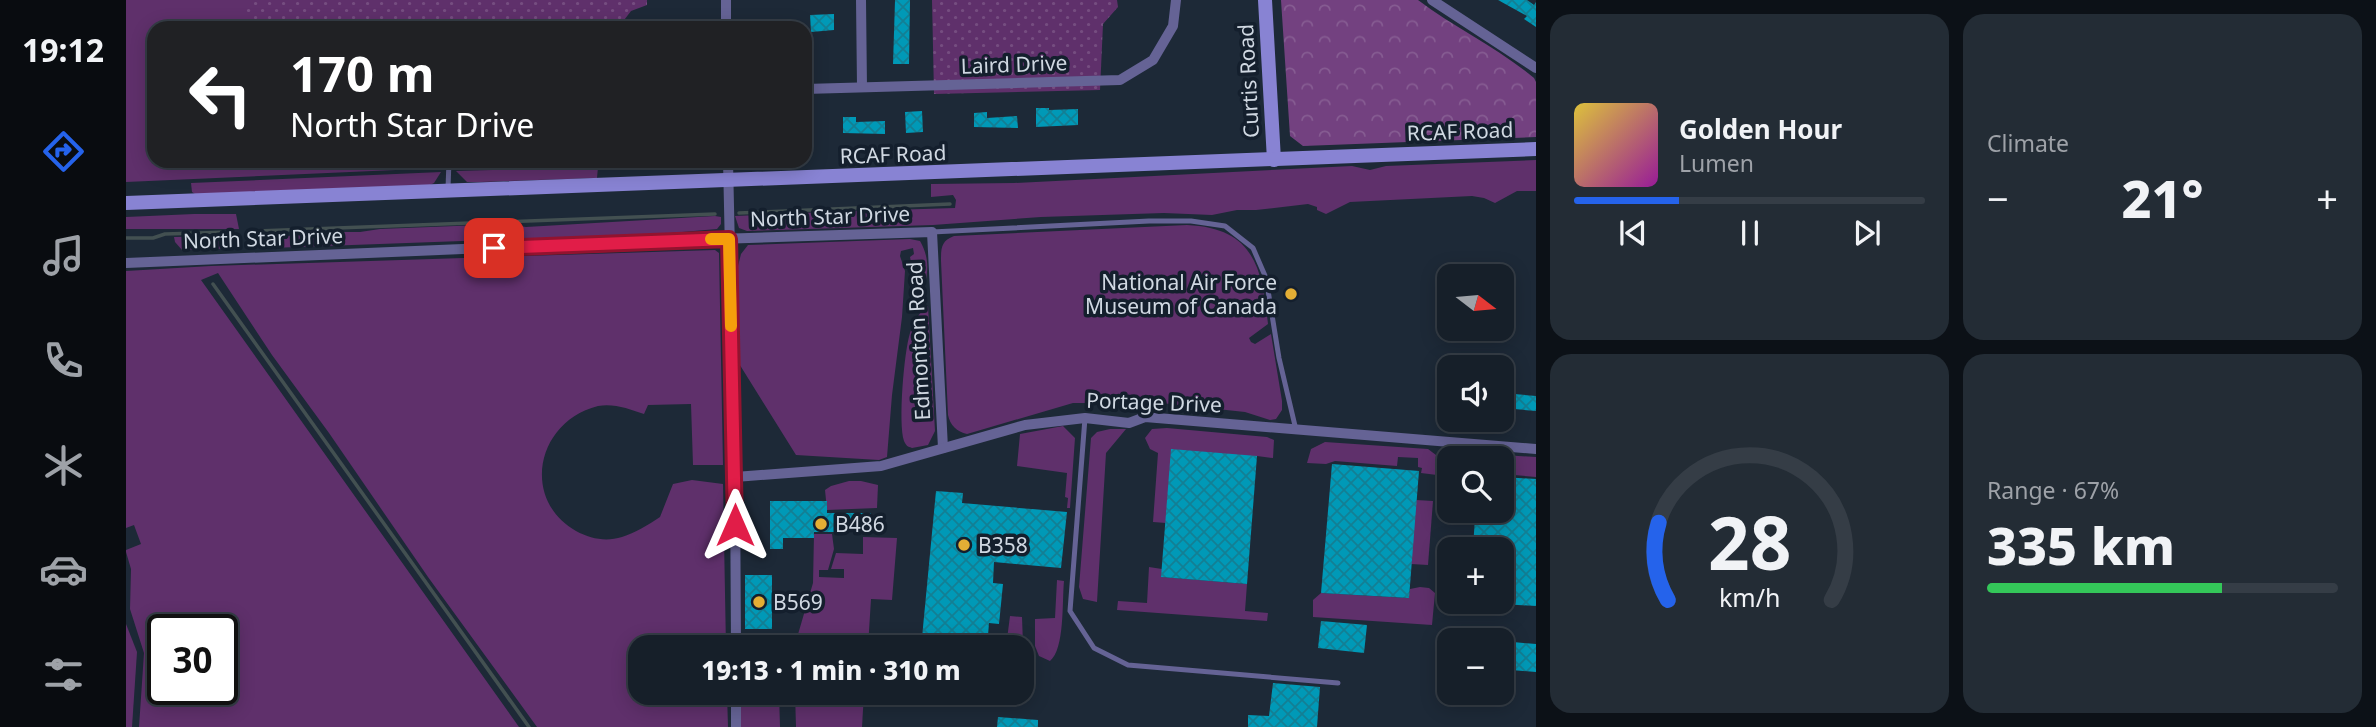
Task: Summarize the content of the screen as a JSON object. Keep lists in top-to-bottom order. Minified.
{"streets":{"main road":["Curtis Road","RCAF Road"],"street":["Laird Drive","North Star Drive","Edmonton Road","Portage Drive"]},"crossings":[["Curtis Road","RCAF Road"],["North Star Drive","Edmonton Road"],["North Star Drive","Portage Drive"],["Edmonton Road","Portage Drive"]],"places":["National Air Force Museum of Canada","B486","B358","B569"],"north":"right","page":{"tabs":"19:12","tile":["Climate",["Range · 67%","335 km"]],"turn":["170 m","North Star Drive"],"song":["Golden Hour","Lumen"],"heat":["−","21°","+"],"map_buttons":["+","−"],"limit":"30","trip":"19:13 · 1 min · 310 m","gauge":["28","km/h"]}}
